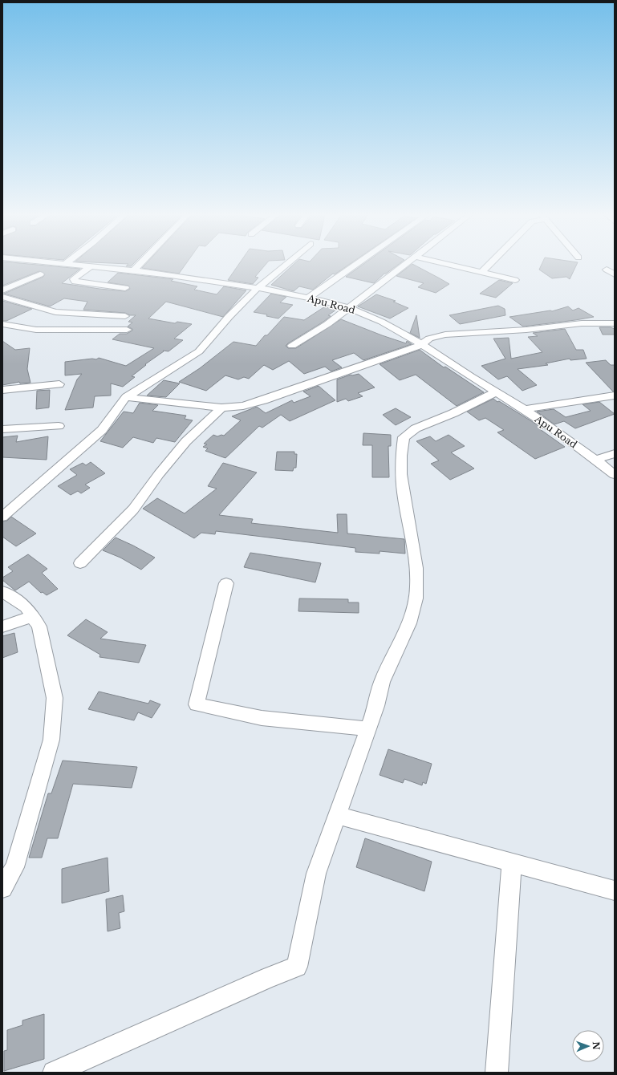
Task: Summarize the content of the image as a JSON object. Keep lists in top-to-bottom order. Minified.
{"streets":{"street":["Apu Road"]},"north":"right"}
